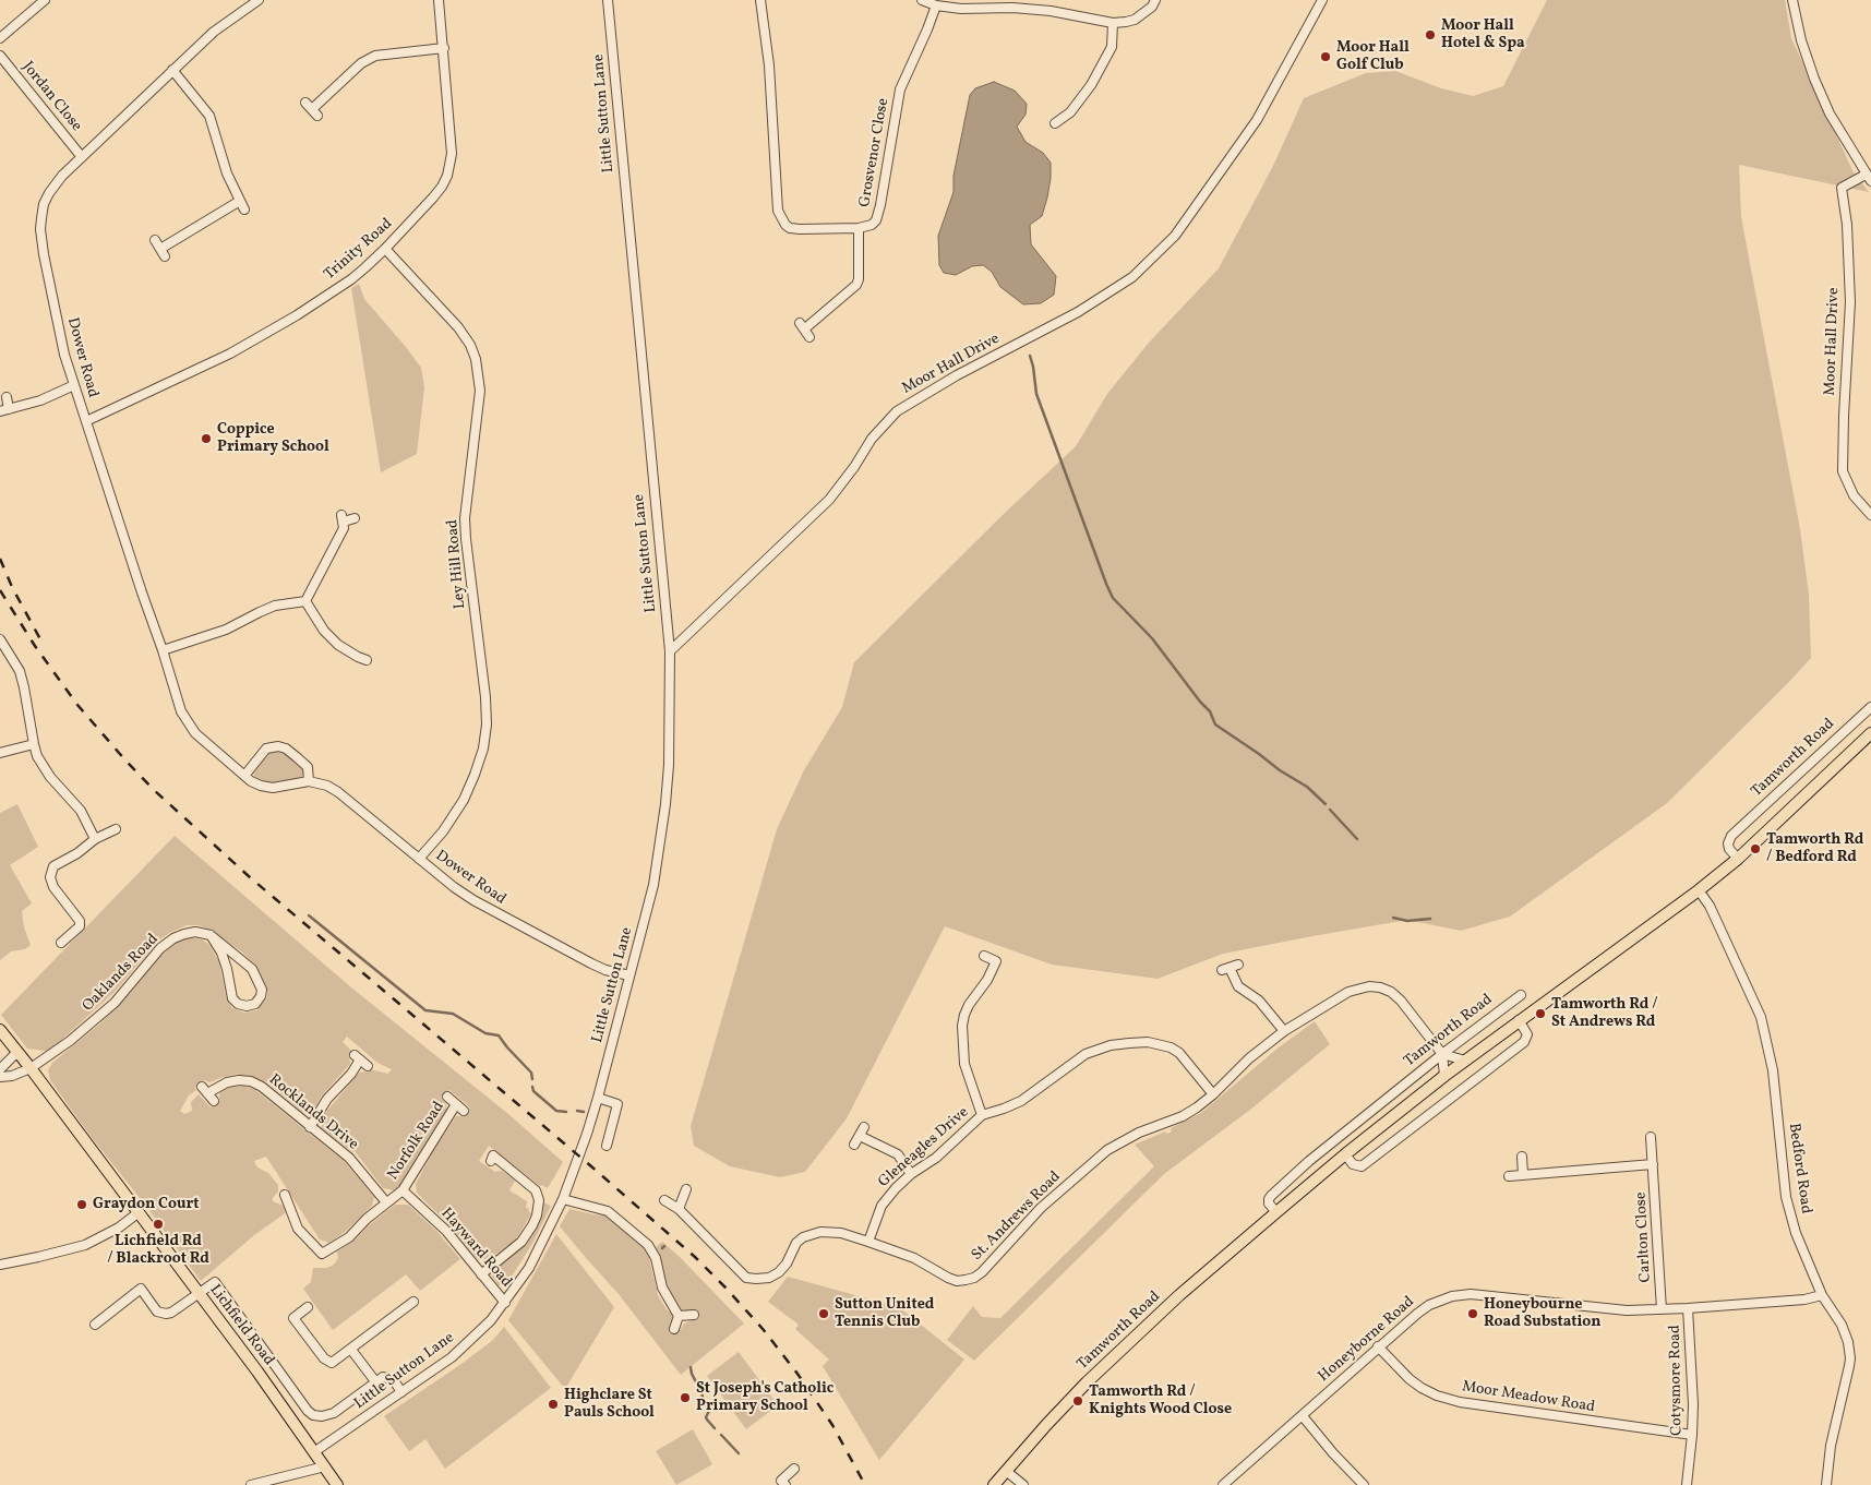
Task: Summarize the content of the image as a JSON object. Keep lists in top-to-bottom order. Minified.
{"streets":{"main road":["Tamworth Road","Lichfield Road"],"street":["Jordan Close","Little Sutton Lane","Grosvenor Close","Trinity Road","Moor Hall Drive","Dower Road","Ley Hill Road","Oaklands Road","Rocklands Drive","Norfolk Road","Gleneagles Drive","Bedford Road","St. Andrews Road","Carlton Close","Hayward Road","Honeyborne Road","Cotysmore Road","Moor Meadow Road"]},"crossings":[["Jordan Close","Dower Road"],["Little Sutton Lane","Moor Hall Drive"],["Little Sutton Lane","Dower Road"],["Little Sutton Lane","Hayward Road"],["Little Sutton Lane","Lichfield Road"],["Trinity Road","Dower Road"],["Trinity Road","Ley Hill Road"],["Dower Road","Ley Hill Road"],["Tamworth Road","Bedford Road"],["Tamworth Road","St. Andrews Road"],["Oaklands Road","Lichfield Road"],["Rocklands Drive","Norfolk Road"],["Norfolk Road","Hayward Road"],["Gleneagles Drive","St. Andrews Road"],["Bedford Road","Honeyborne Road"],["Carlton Close","Honeyborne Road"],["Honeyborne Road","Cotysmore Road"],["Honeyborne Road","Moor Meadow Road"],["Cotysmore Road","Moor Meadow Road"]],"places":["Moor Hall Hotel & Spa","Moor Hall Golf Club","Coppice Primary School","Tamworth Rd / Bedford Rd","Tamworth Rd / St Andrews Rd","Graydon Court","Lichfield Rd / Blackroot Rd","Sutton United Tennis Club","Honeybourne Road Substation","St Joseph's Catholic Primary School","Tamworth Rd / Knights Wood Close","Highclare St Pauls School"]}
